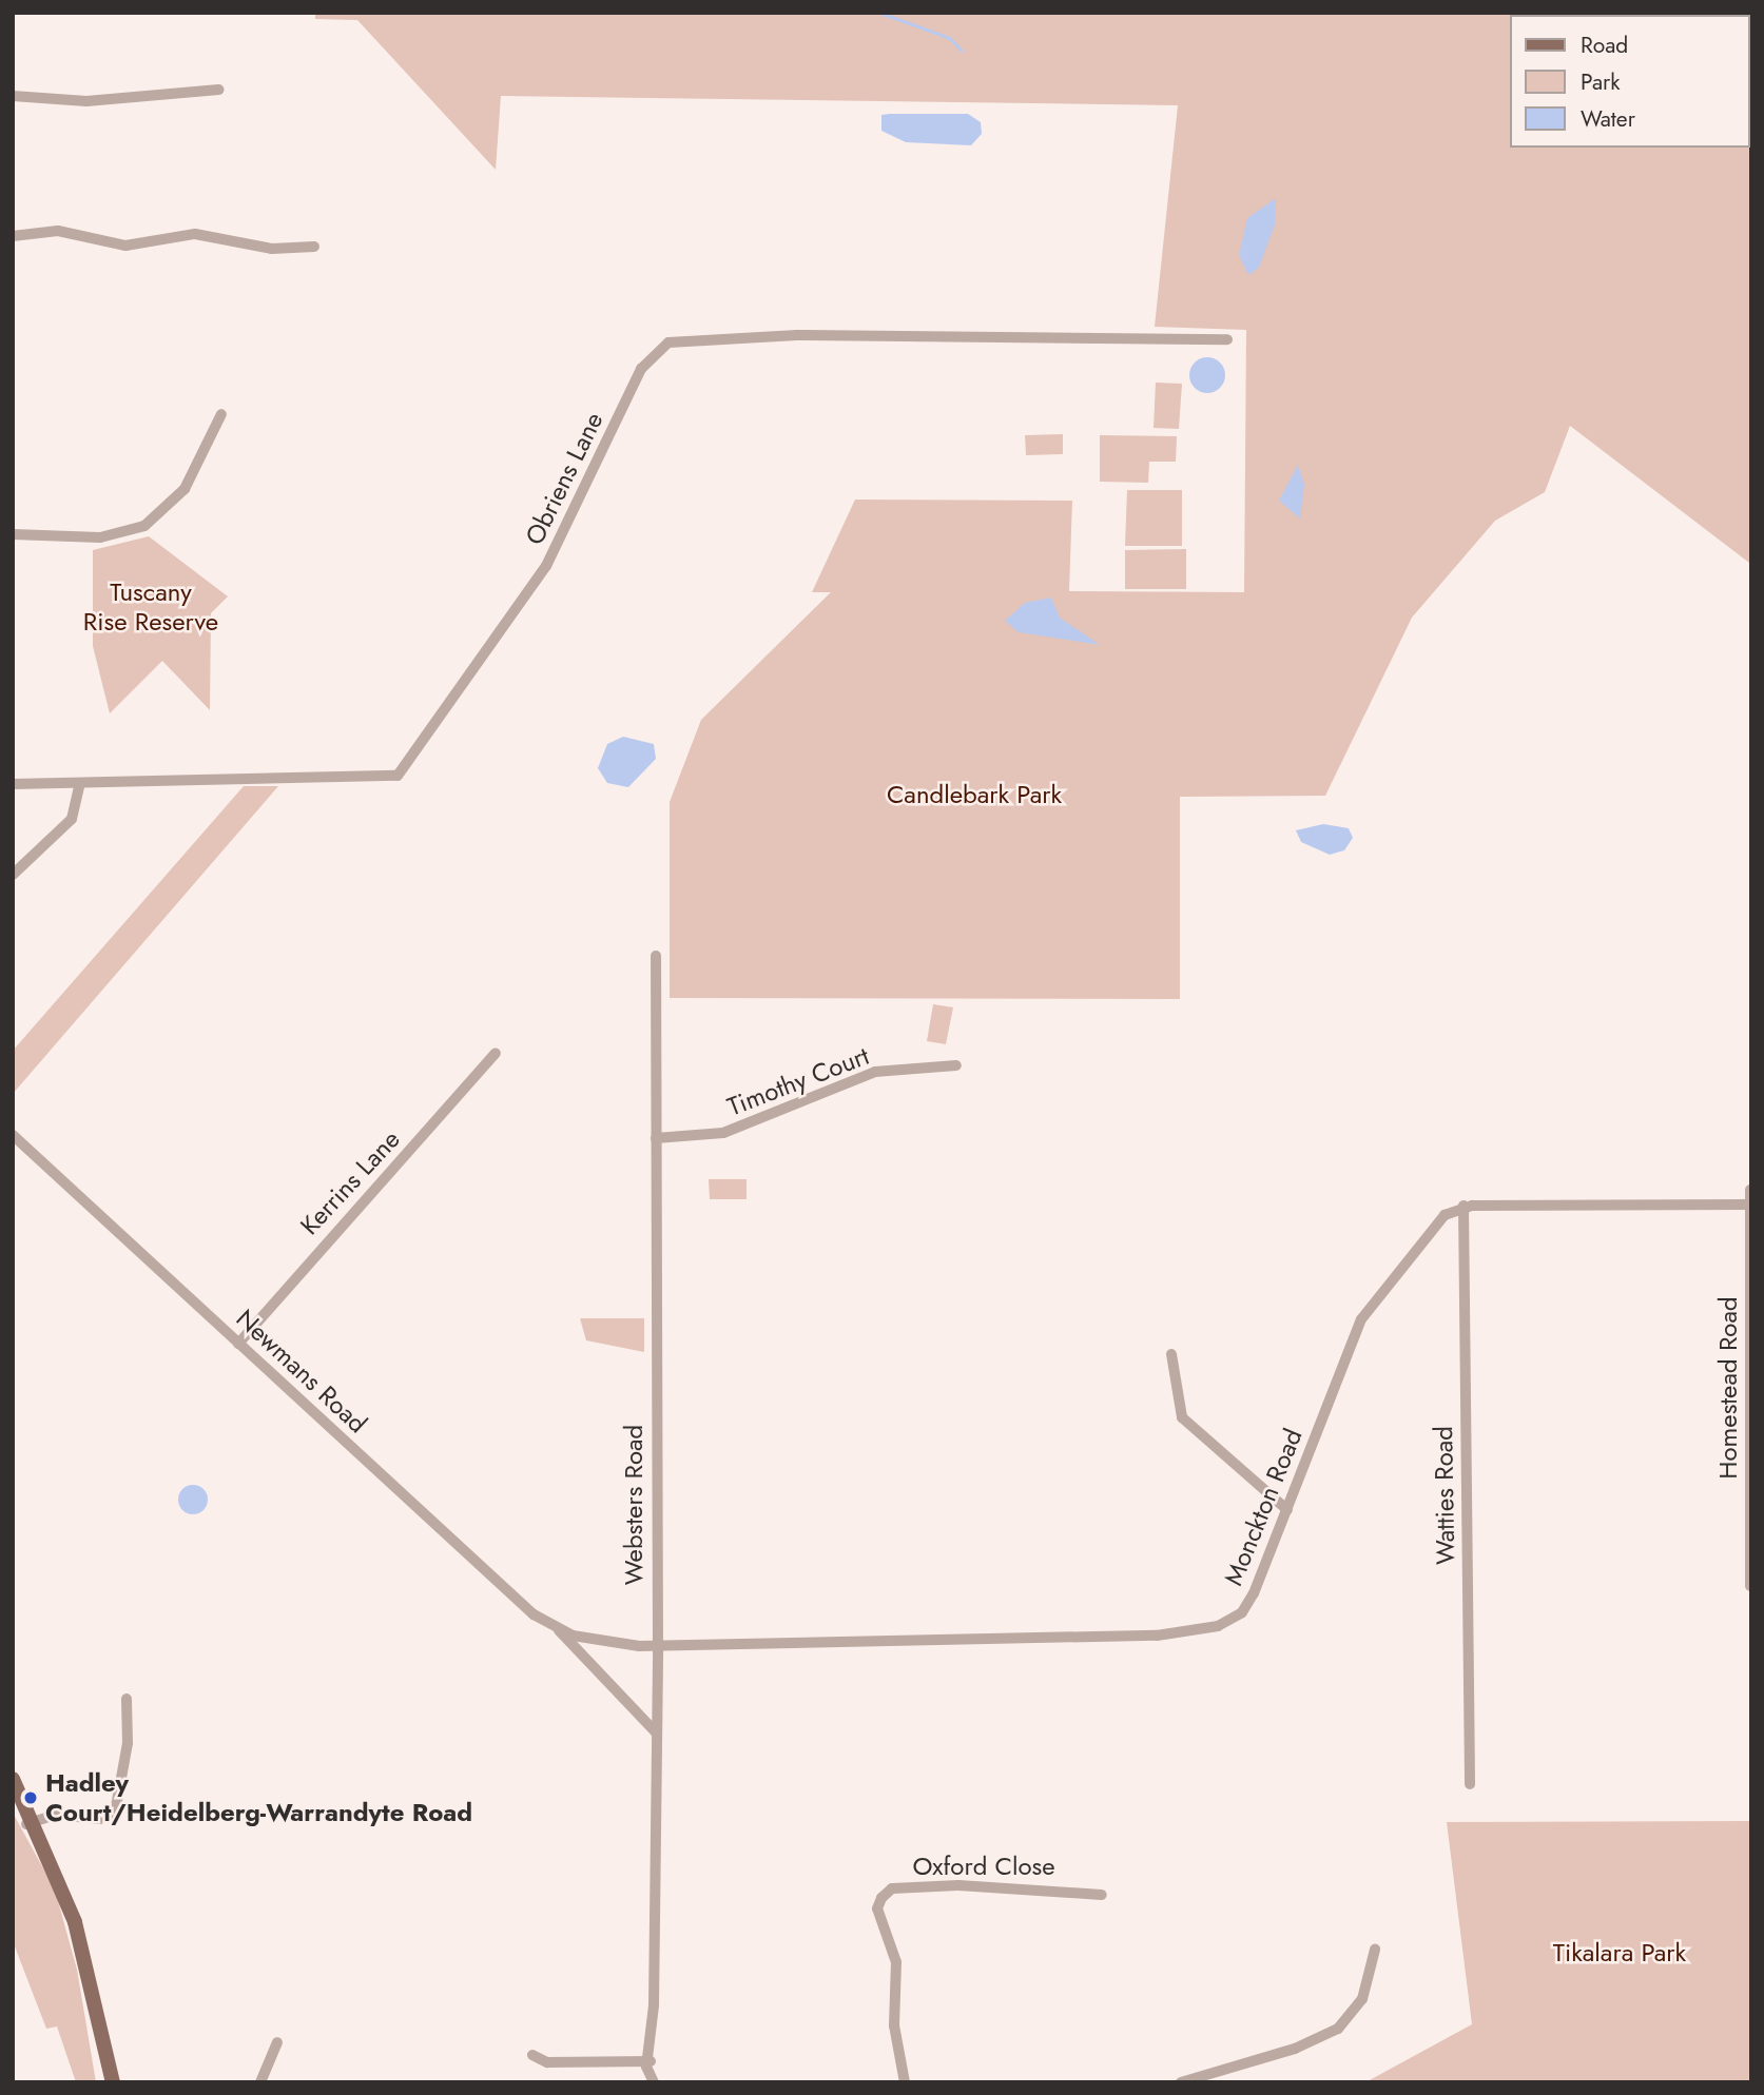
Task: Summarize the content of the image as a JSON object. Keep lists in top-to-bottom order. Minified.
{"streets":{"street":["Obriens Lane","Timothy Court","Kerrins Lane","Newmans Road","Homestead Road","Watties Road","Websters Road","Monckton Road","Oxford Close"]},"crossings":[["Timothy Court","Websters Road"],["Kerrins Lane","Newmans Road"],["Newmans Road","Websters Road"],["Newmans Road","Monckton Road"],["Watties Road","Monckton Road"],["Websters Road","Monckton Road"]],"parks":["Tuscany Rise Reserve","Candlebark Park","Tikalara Park"],"places":["Hadley Court/Heidelberg-Warrandyte Road"],"legend":["Road","Park","Water"]}
